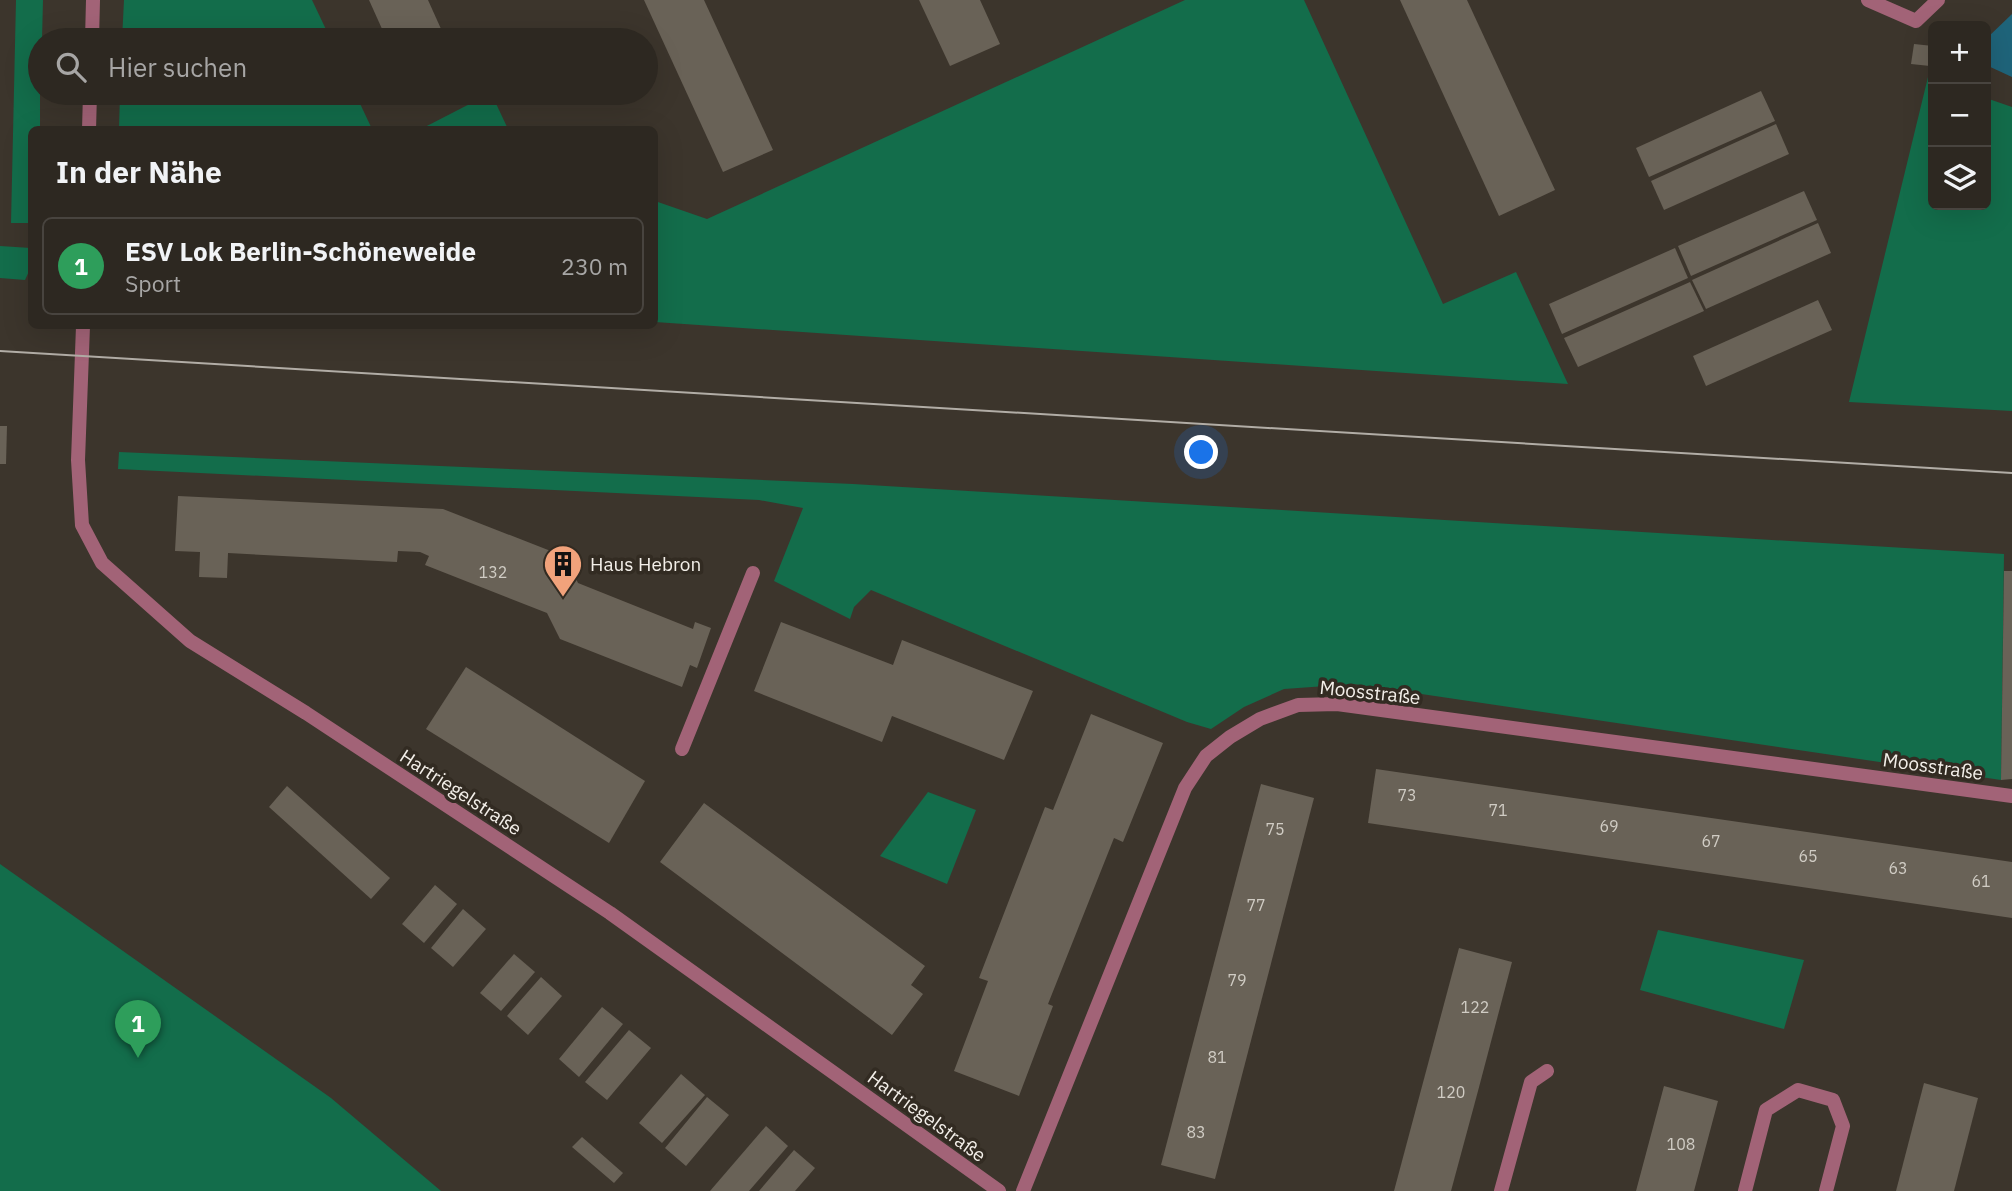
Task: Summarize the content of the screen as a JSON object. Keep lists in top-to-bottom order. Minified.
{"streets":{"street":["Moosstraße","Hartriegelstraße"]},"places":{"building":["Haus Hebron"]},"house_numbers":["132","73","71","69","75","67","65","63","61","77","79","122","81","120","83","108"],"page":{"map_buttons":["+","−"],"search":"Hier suchen","heading":"In der Nähe","list":[{"mark":"1","name":"ESV Lok Berlin-Schöneweide","note":"Sport","value":"230 m"}],"pins":"1"}}
